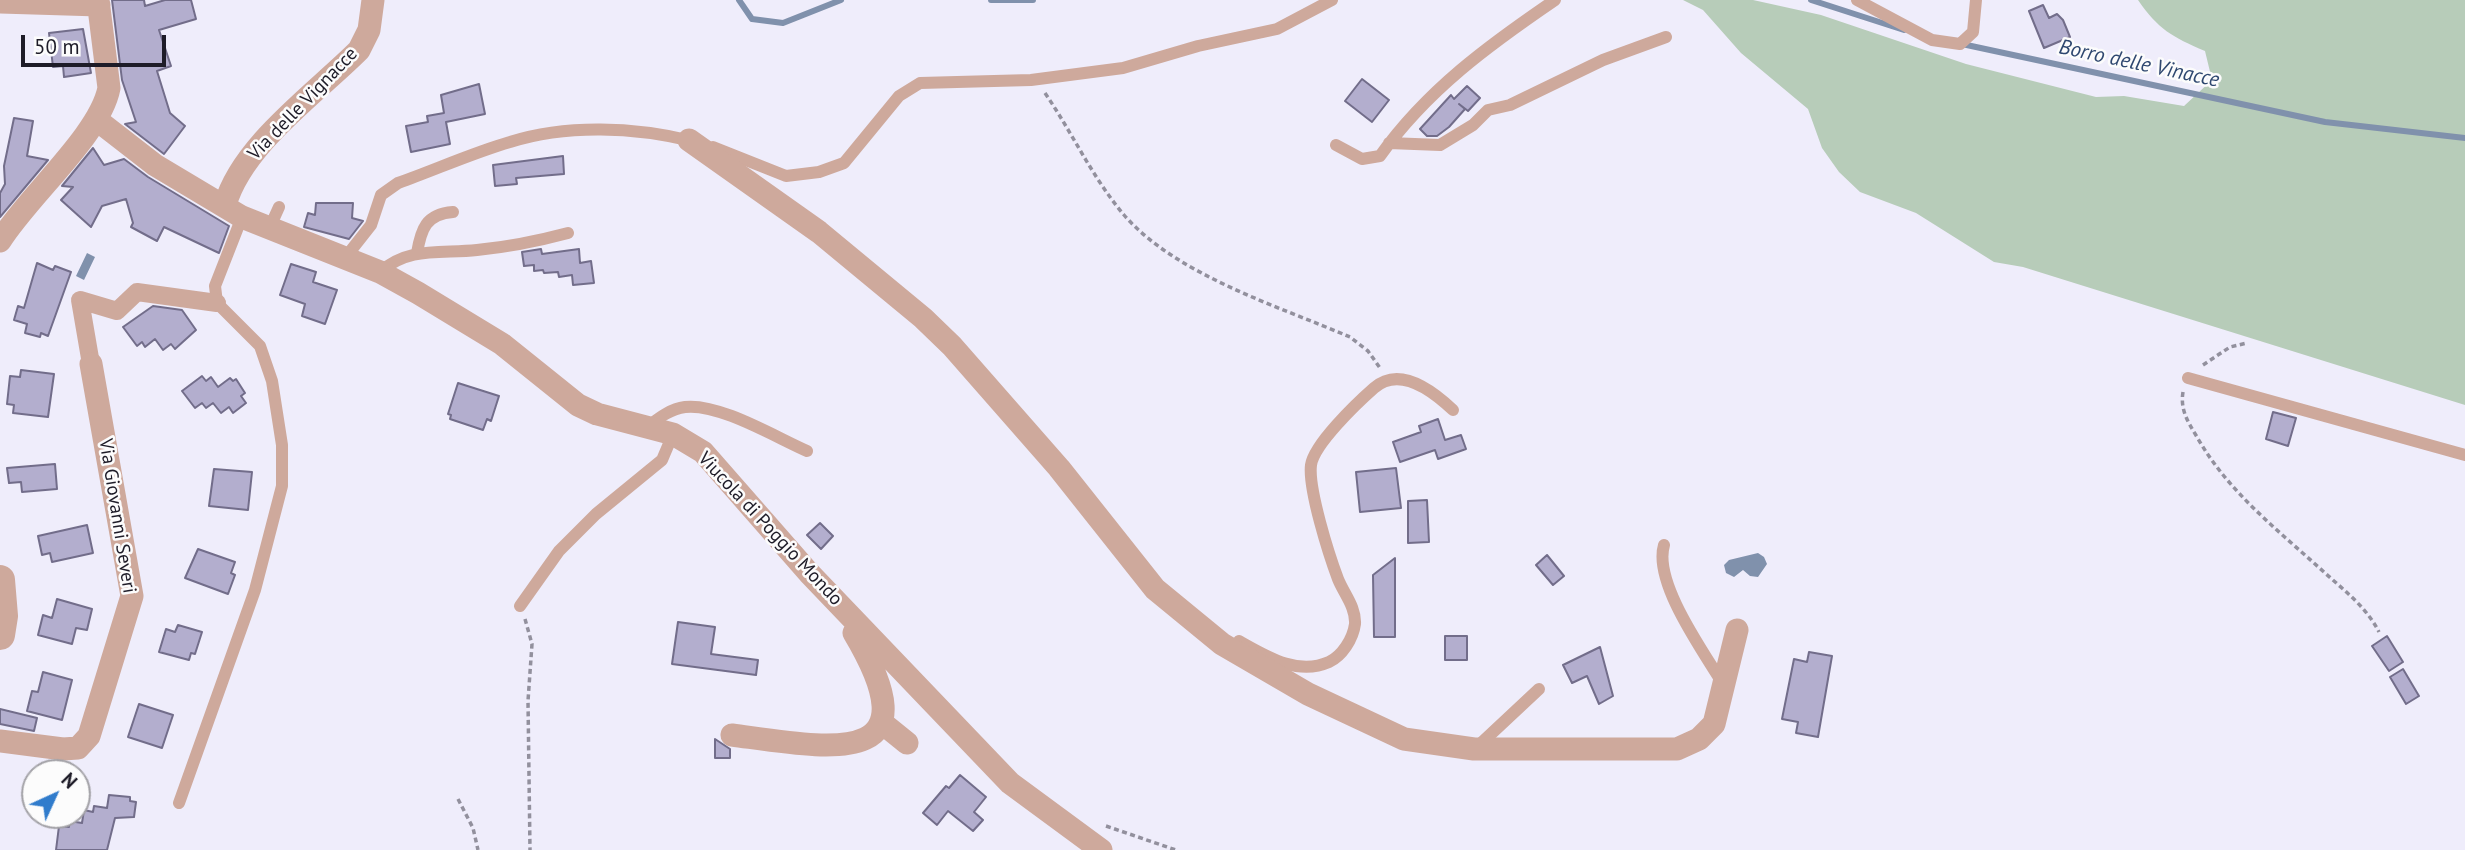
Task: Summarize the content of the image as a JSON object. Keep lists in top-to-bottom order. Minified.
{"streets":{"street":["Via delle Vignacce","Via Giovanni Severi","Viucola di Poggio Mondo"]},"crossings":[["Via delle Vignacce","Viucola di Poggio Mondo"]],"water":["Borro delle Vinacce"],"scale_bar":"50 m","north":"top right"}
